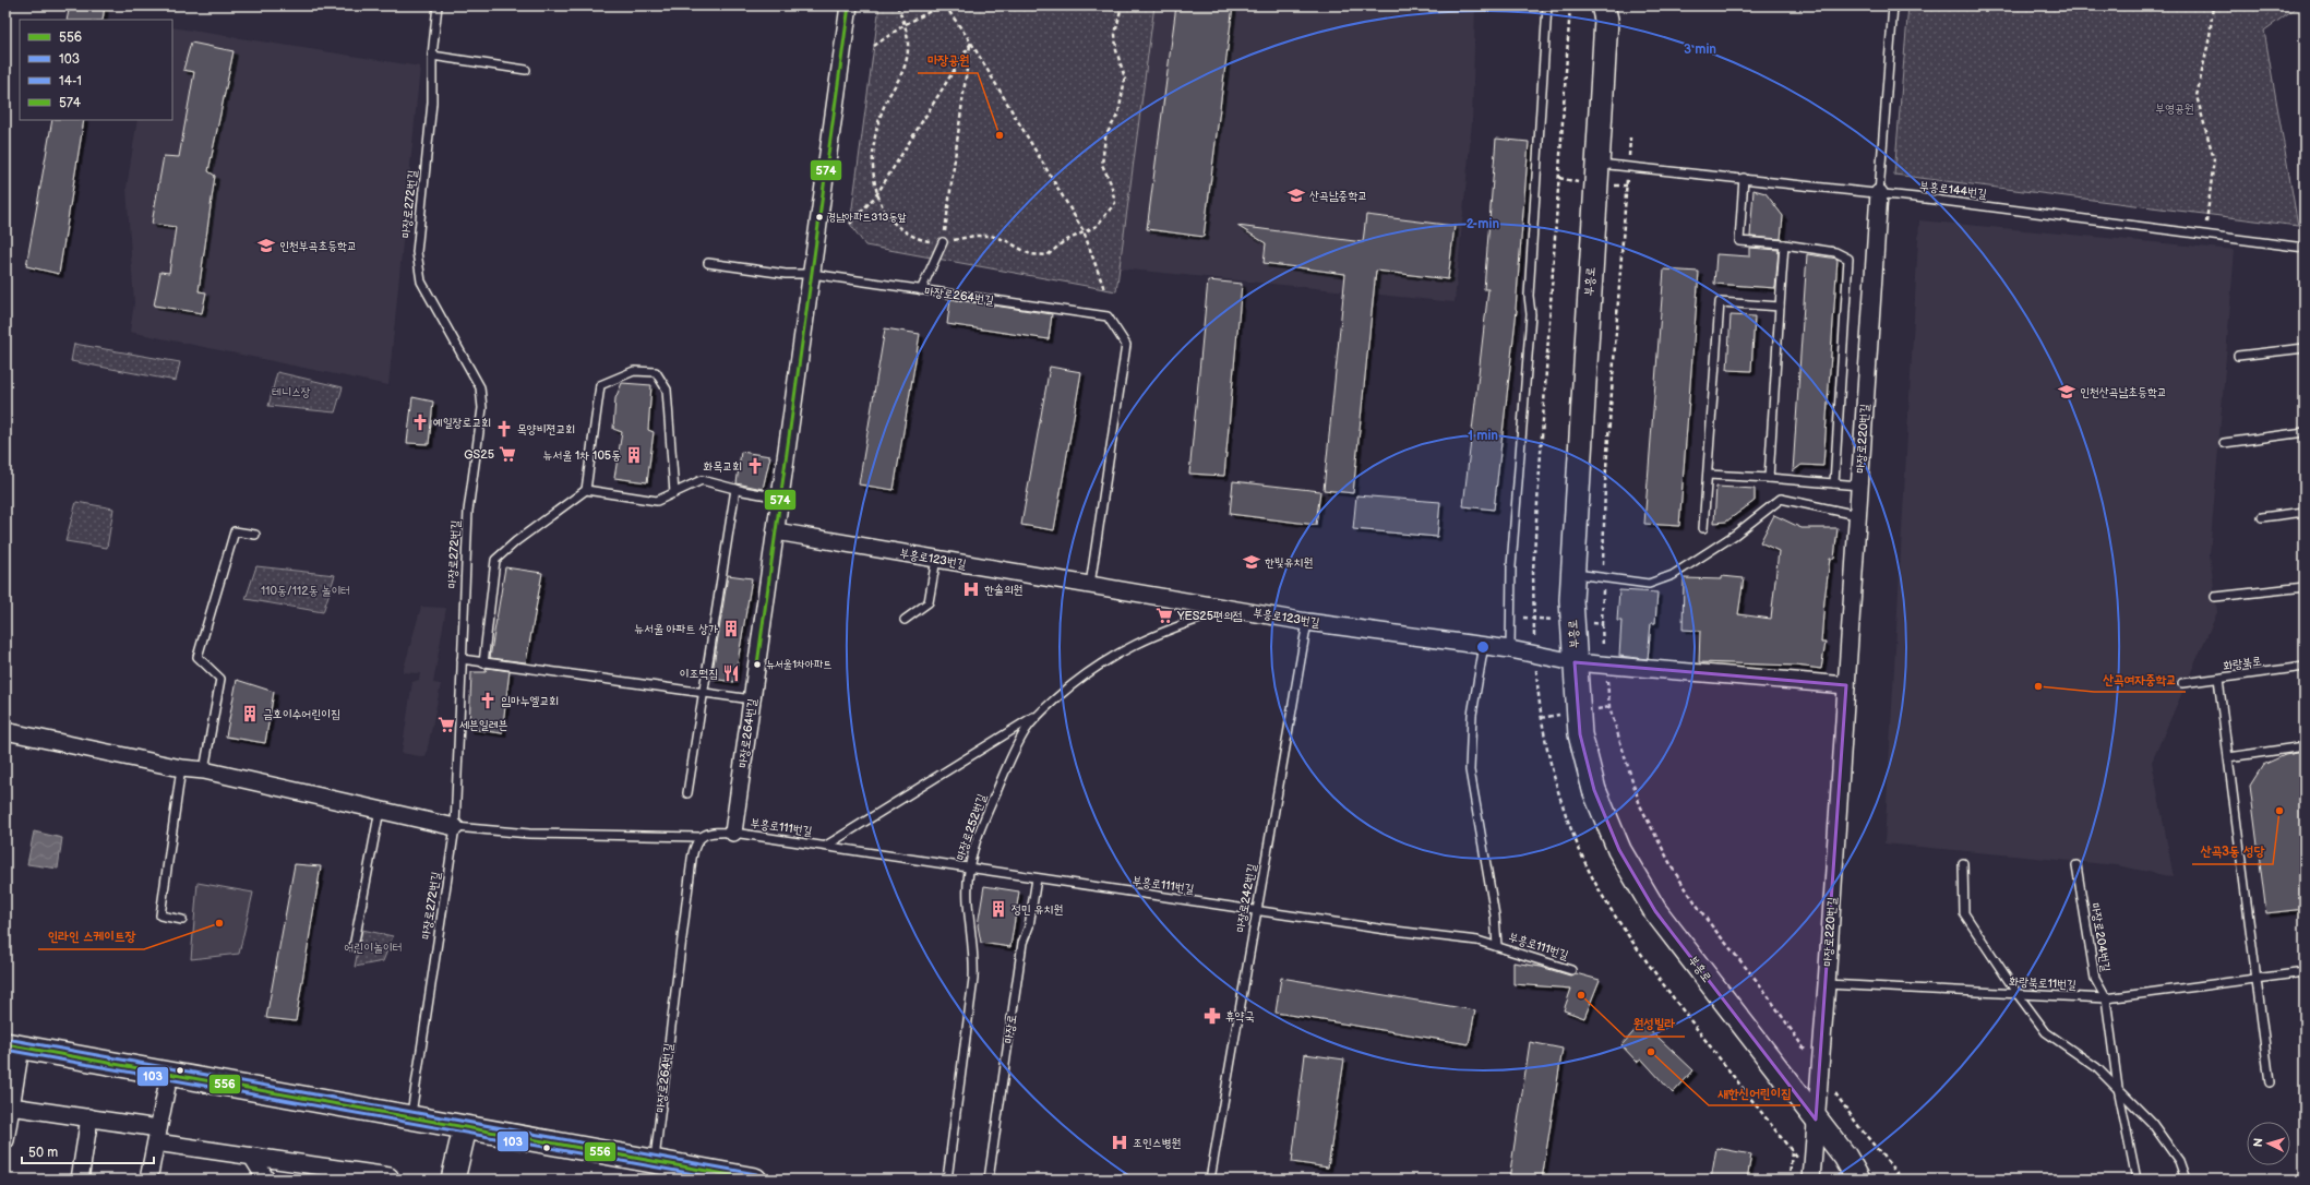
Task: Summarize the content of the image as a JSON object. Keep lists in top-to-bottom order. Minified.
{"streets":{"main road":["부흥로"],"street":["마장로264번길","마장로220번길","부흥로123번길"],"lane":["부흥로144번길","마장로272번길","화랑북로","부흥로111번길","마장로252번길","마장로242번길","마장로204번길","화랑북로11번길","마장로"]},"crossings":[["부흥로144번길","부흥로"],["부흥로144번길","마장로220번길"],["부흥로","마장로220번길"],["부흥로","부흥로123번길"],["마장로264번길","부흥로123번길"],["마장로264번길","부흥로111번길"],["마장로220번길","화랑북로11번길"],["부흥로123번길","부흥로111번길"],["부흥로123번길","마장로252번길"],["부흥로123번길","마장로242번길"],["부흥로111번길","마장로252번길"],["부흥로111번길","마장로242번길"],["부흥로111번길","마장로"],["마장로204번길","화랑북로11번길"]],"parks":["부영공원","테니스장","110동/112동 놀이터","어린이놀이터"],"places":{"other":["마장공원","경남아파트313동앞","뉴서울1차아파트","산곡여자중학교","산곡3동 성당","인라인 스케이트장","원성빌라","새한신어린이집"],"school or university":["산곡남중학교","인천부곡초등학교","인천산곡남초등학교","한빛유치원"],"church":["예일장로교회","목양비젼교회","화목교회","임마누엘교회"],"supermarket":["GS25","YES25편의점","세븐일레븐"],"building":["뉴서울 1차 105동","뉴서울 아파트 상가","금호이수어린이집","정민 유치원"],"hospital":["한솔의원","조인스병원"],"restaurant":["이조떡집"],"pharmacy":["휴약국"]},"lines":["transit line 574","transit line 14-1","transit line 556","transit line 103"],"legend":["556","103","14-1","574"],"scale_bar":"50 m","north":"left","rings":["3 min","2 min","1 min"]}
